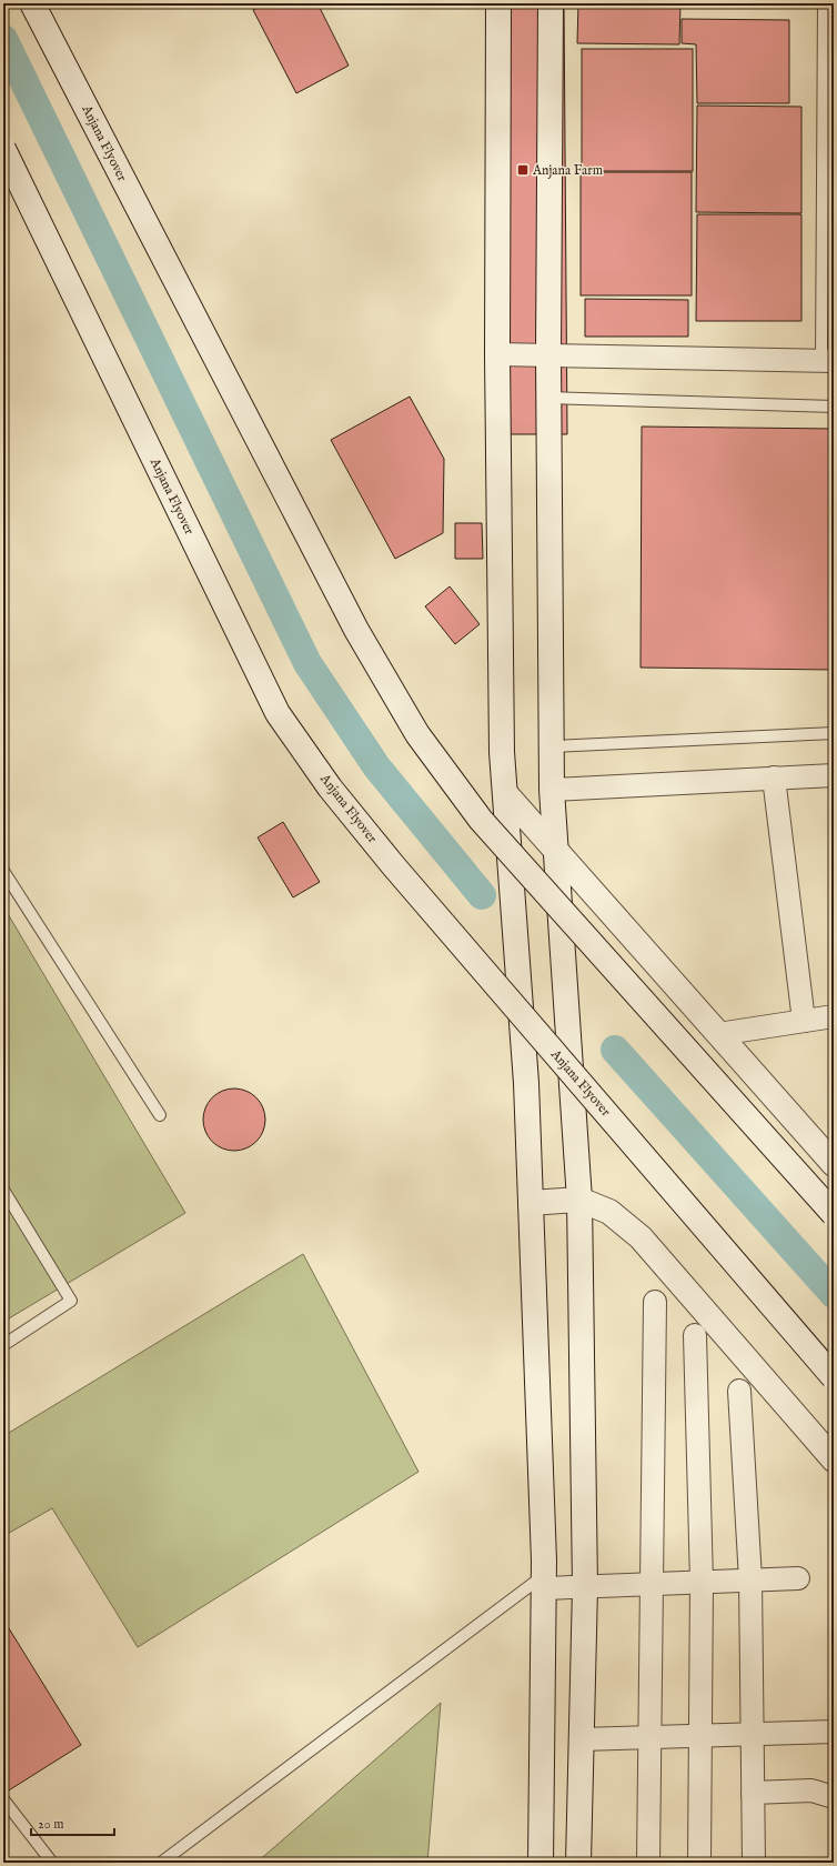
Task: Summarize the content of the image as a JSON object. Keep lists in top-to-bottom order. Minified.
{"streets":{"main road":["Anjana Flyover"]},"places":{"transit":["Anjana Farm"]},"scale_bar":"20 m"}
